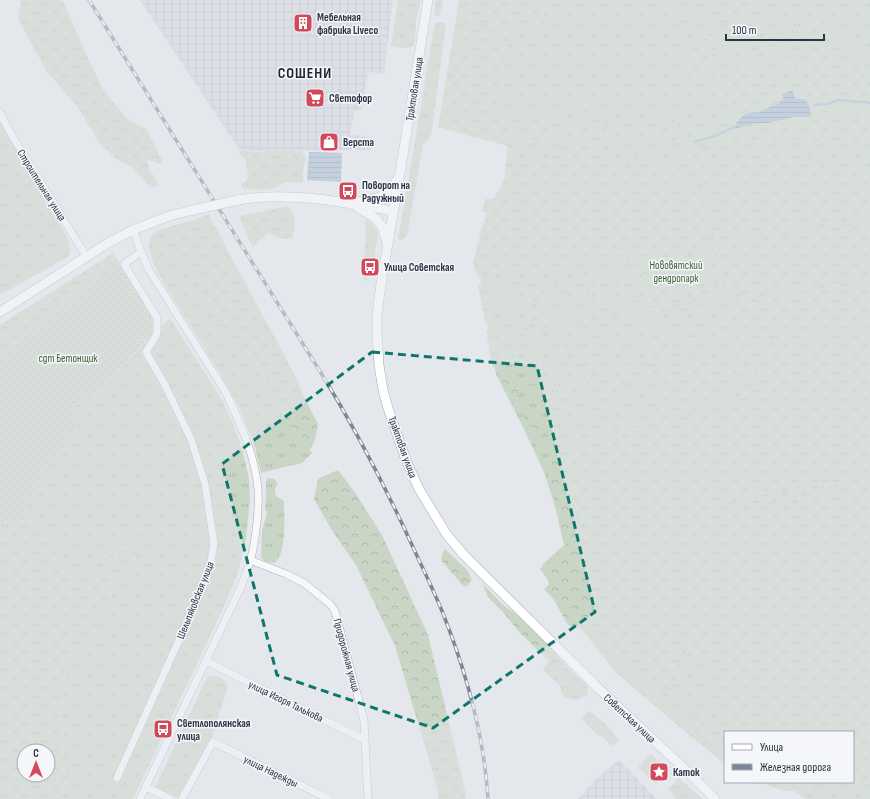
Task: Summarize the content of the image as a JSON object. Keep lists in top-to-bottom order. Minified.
{"streets":{"main road":["Трактовая улица","Советская улица"],"street":["Строительная улица","Шельпяковская улица","Придорожная улица","улица Игоря Талькова","улица Надежды"]},"crossings":[["Трактовая улица","Советская улица"],["Придорожная улица","улица Игоря Талькова"]],"districts":["СОШЕНИ"],"parks":["Нововятский дендропарк","сдт Бетонщик"],"places":{"building":["Мебельная фабрика Liveco"],"supermarket":["Светофор"],"shop":["Верста"],"bus stop":["Поворот на Радужный","Улица Советская","Светлополянская улица"],"place":["Каток"]},"legend":["Улица","Железная дорога"],"scale_bar":"100 m","north":"top"}
